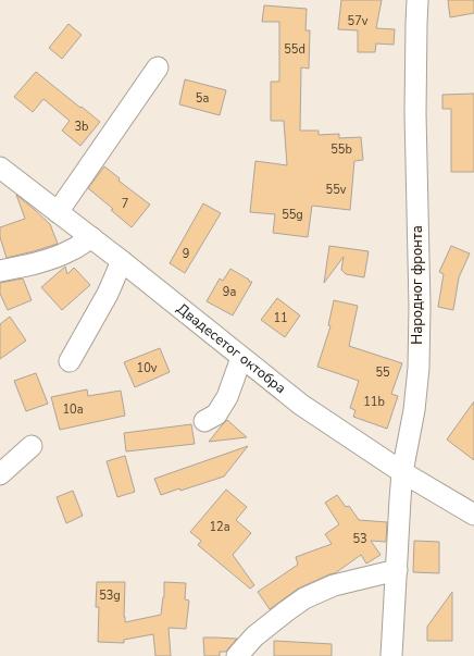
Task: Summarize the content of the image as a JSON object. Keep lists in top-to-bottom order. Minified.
{"streets":{"street":["Народног фронта","Двадесетог октобра"]},"crossings":[["Народног фронта","Двадесетог октобра"]],"house_numbers":["57v","55d","5a","3b","55b","55v","7","55g","9","9a","11","10v","55","11b","10a","12a","53","53g"]}
